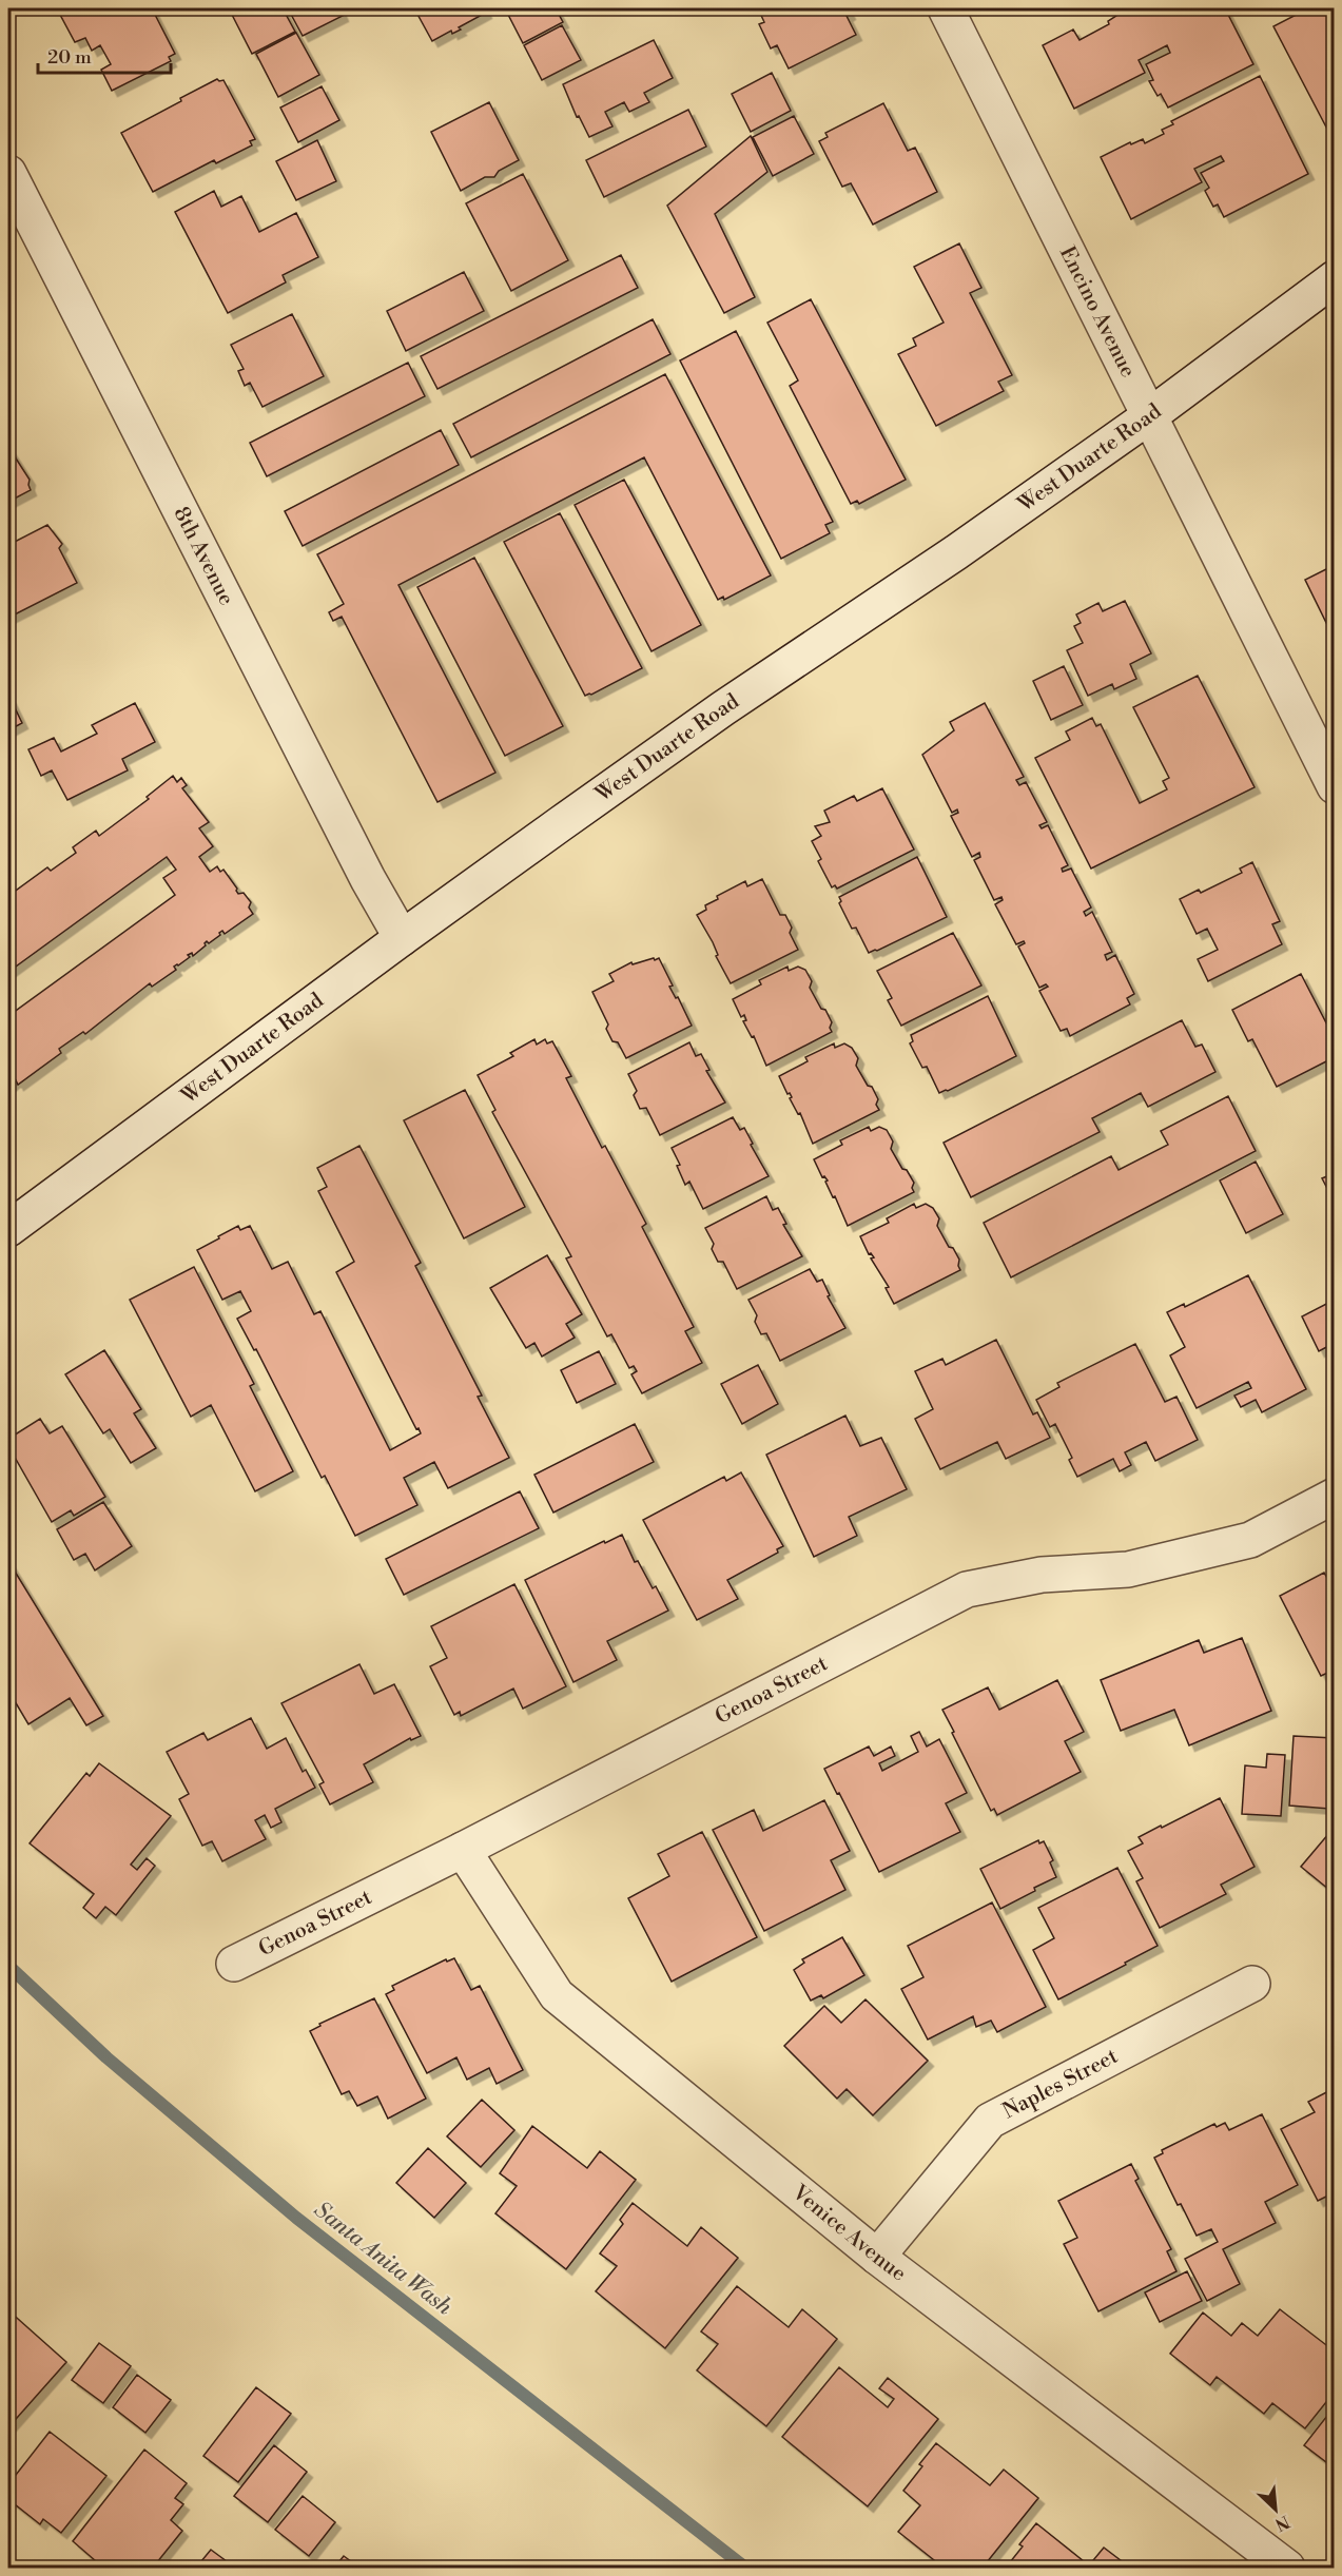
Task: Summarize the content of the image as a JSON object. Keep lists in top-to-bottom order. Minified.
{"streets":{"street":["Encino Avenue","West Duarte Road","8th Avenue","Genoa Street","Naples Street","Venice Avenue"]},"crossings":[["Encino Avenue","West Duarte Road"],["West Duarte Road","8th Avenue"],["Genoa Street","Venice Avenue"],["Naples Street","Venice Avenue"]],"water":["Santa Anita Wash"],"scale_bar":"20 m","north":"bottom right"}
